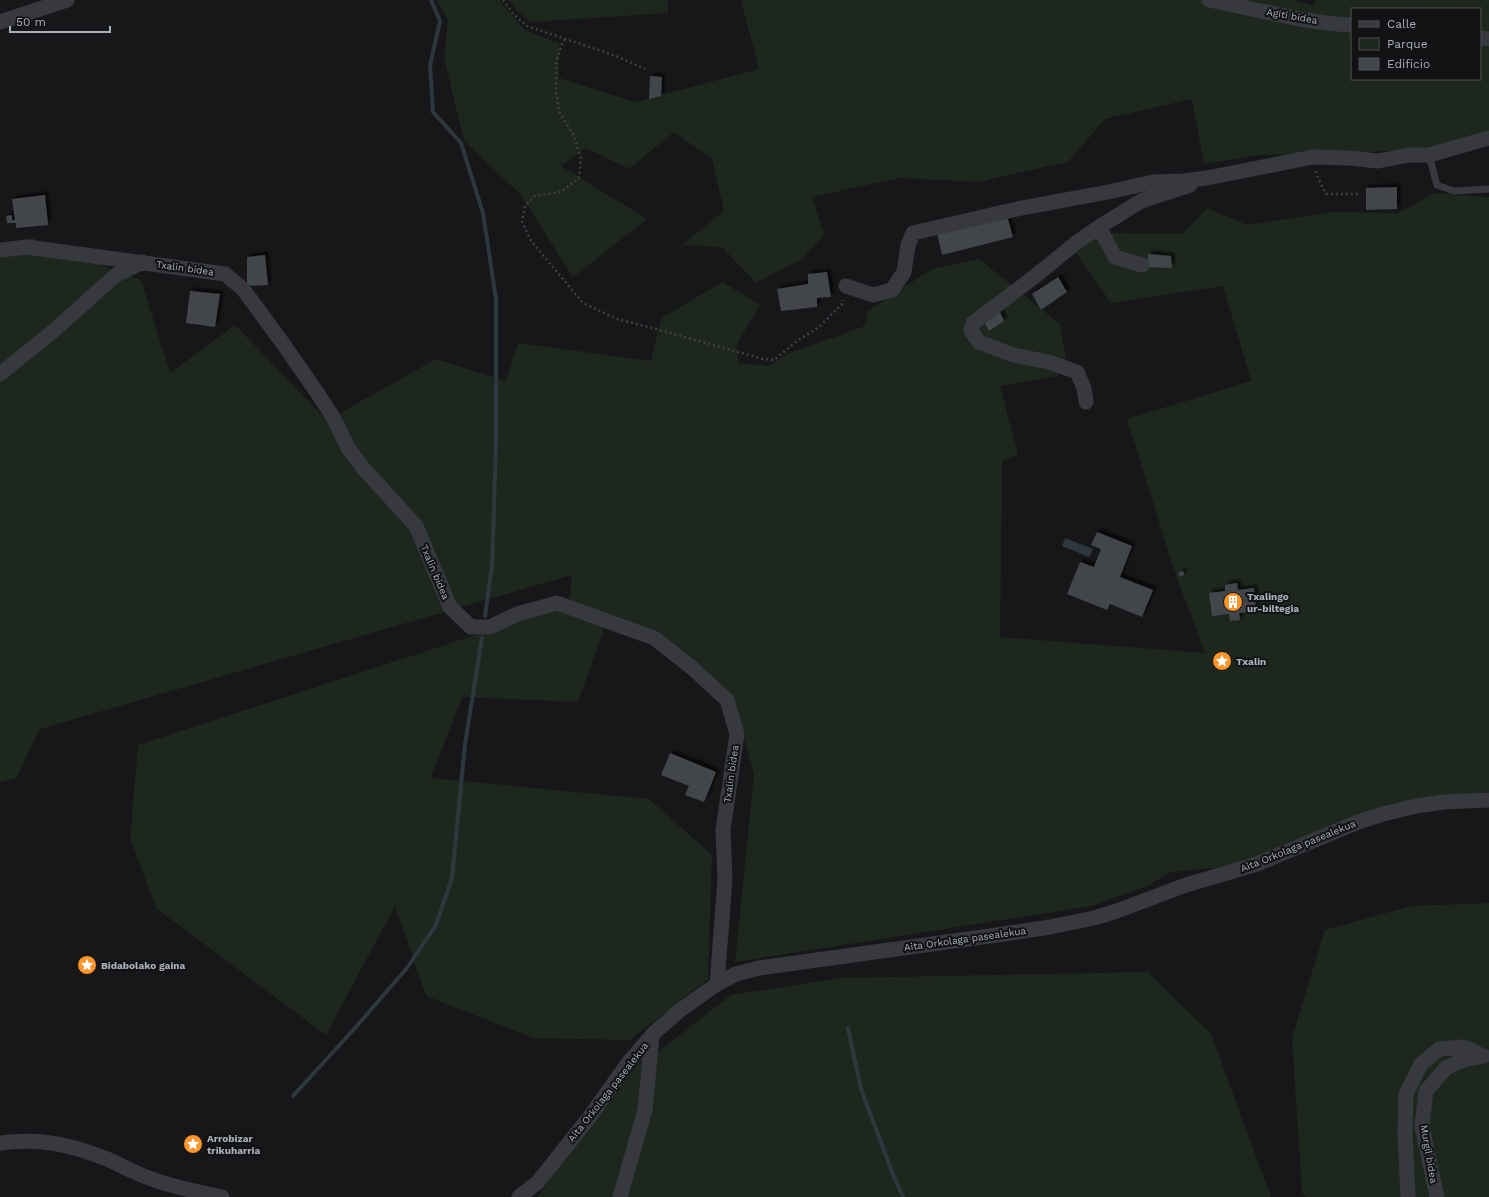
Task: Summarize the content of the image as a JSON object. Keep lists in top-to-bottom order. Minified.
{"streets":{"street":["Agiti bidea","Txalin bidea","Aita Orkolaga pasealekua","Murgil bidea"]},"crossings":[["Txalin bidea","Aita Orkolaga pasealekua"]],"places":{"building":["Txalingo ur-biltegia"],"place":["Txalin","Bidabolako gaina","Arrobizar trikuharria"]},"legend":["Calle","Parque","Edificio"],"scale_bar":"50 m"}
